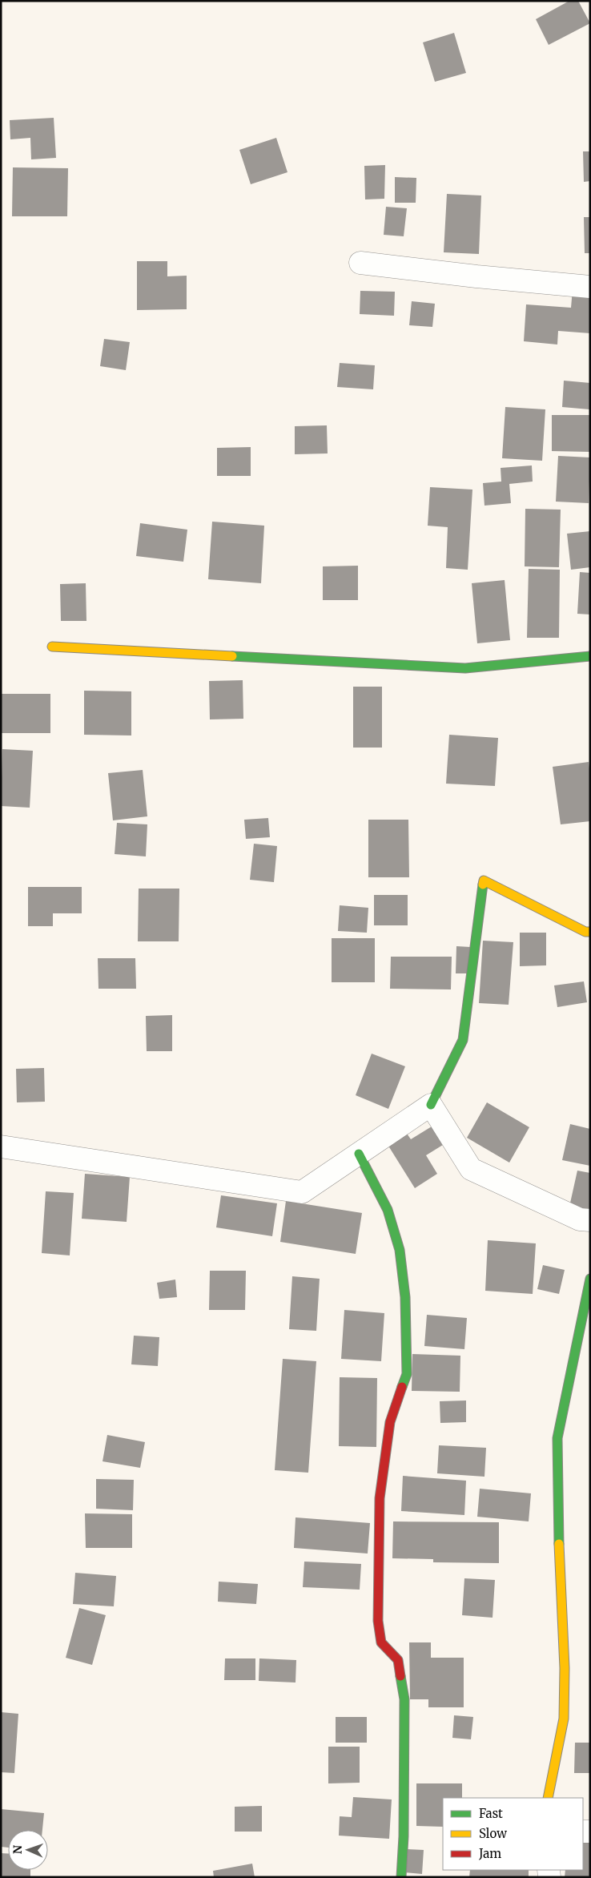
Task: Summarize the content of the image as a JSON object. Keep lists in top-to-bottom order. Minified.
{"legend":["Fast","Slow","Jam"],"north":"left"}
